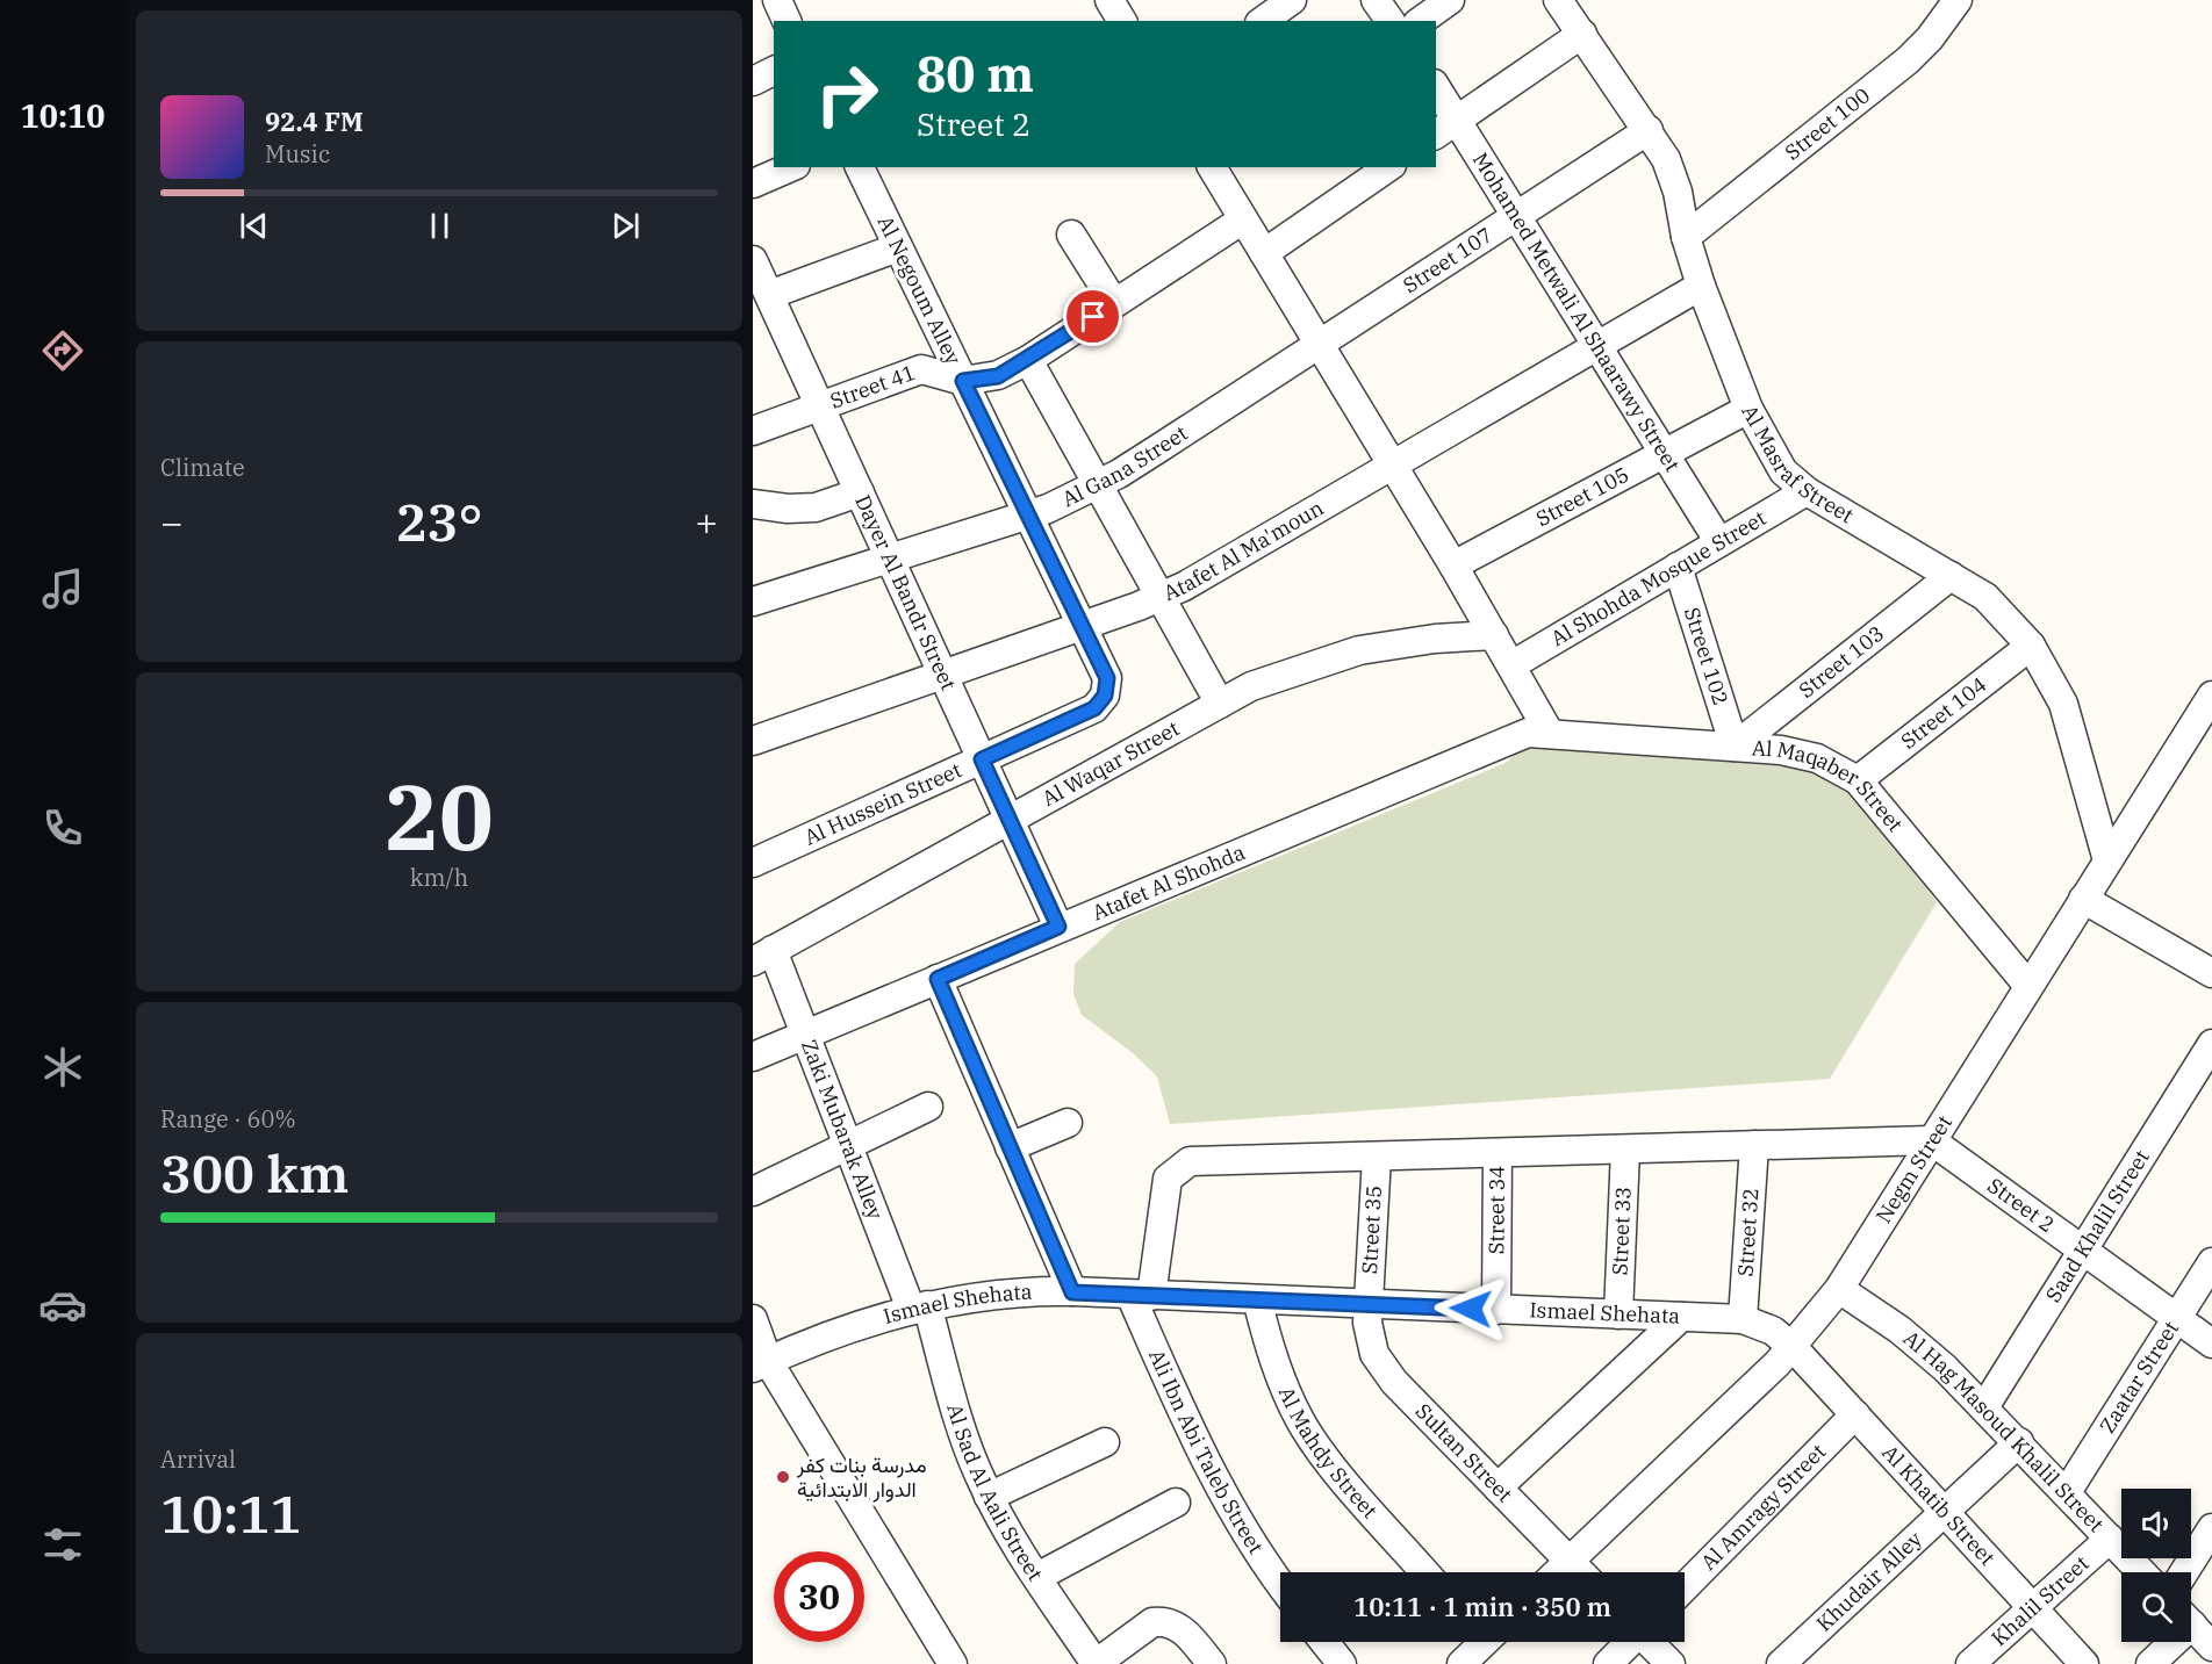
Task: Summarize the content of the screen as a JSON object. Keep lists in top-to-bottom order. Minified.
{"streets":{"street":["Street 100","Street 107","Al Negoum Alley","Mohamed Metwali Al Shaarawy Street","Street 41","Al Masraf Street","Al Gana Street","Street 105","Atafet Al Ma'moun","Al Shohda Mosque Street","Dayer Al Bandr Street","Street 102","Street 103","Street 104","Al Waqar Street","Al Maqaber Street","Al Hussein Street","Atafet Al Shohda","Zaki Mubarak Alley","Negm Street","Street 2","Street 34","Saad Khalil Street","Street 35","Street 33","Street 32","Ismael Shehata","Zaatar Street","Al Hag Masoud Khalil Street","Ali Ibn Abi Taleb Street","Al Mahdy Street","Sultan Street","Al Sad Al Aali Street","Al Khatib Street","Al Amragy Street","Khudair Alley","Khalil Street"]},"crossings":[["Street 100","Al Masraf Street"],["Street 107","Mohamed Metwali Al Shaarawy Street"],["Street 107","Al Masraf Street"],["Street 107","Al Gana Street"],["Al Negoum Alley","Street 41"],["Al Negoum Alley","Al Gana Street"],["Al Negoum Alley","Atafet Al Ma'moun"],["Al Negoum Alley","Al Hussein Street"],["Mohamed Metwali Al Shaarawy Street","Street 105"],["Mohamed Metwali Al Shaarawy Street","Atafet Al Ma'moun"],["Mohamed Metwali Al Shaarawy Street","Al Shohda Mosque Street"],["Street 41","Dayer Al Bandr Street"],["Al Masraf Street","Street 105"],["Al Masraf Street","Atafet Al Ma'moun"],["Al Masraf Street","Al Shohda Mosque Street"],["Al Masraf Street","Street 103"],["Al Masraf Street","Street 104"],["Al Masraf Street","Negm Street"],["Al Gana Street","Dayer Al Bandr Street"],["Atafet Al Ma'moun","Dayer Al Bandr Street"],["Al Shohda Mosque Street","Street 102"],["Dayer Al Bandr Street","Al Waqar Street"],["Dayer Al Bandr Street","Al Hussein Street"],["Dayer Al Bandr Street","Atafet Al Shohda"],["Street 102","Street 103"],["Street 102","Al Maqaber Street"],["Street 103","Al Maqaber Street"],["Street 104","Al Maqaber Street"],["Al Waqar Street","Zaki Mubarak Alley"],["Al Maqaber Street","Atafet Al Shohda"],["Al Maqaber Street","Negm Street"],["Atafet Al Shohda","Zaki Mubarak Alley"],["Zaki Mubarak Alley","Ismael Shehata"],["Zaki Mubarak Alley","Al Sad Al Aali Street"],["Negm Street","Street 2"],["Negm Street","Ismael Shehata"],["Negm Street","Al Hag Masoud Khalil Street"],["Negm Street","Sultan Street"],["Negm Street","Al Khatib Street"],["Street 2","Saad Khalil Street"],["Street 2","Zaatar Street"],["Street 34","Ismael Shehata"],["Saad Khalil Street","Al Hag Masoud Khalil Street"],["Street 35","Ismael Shehata"],["Street 35","Sultan Street"],["Street 33","Ismael Shehata"],["Street 32","Ismael Shehata"],["Ismael Shehata","Ali Ibn Abi Taleb Street"],["Ismael Shehata","Al Mahdy Street"],["Ismael Shehata","Sultan Street"],["Ismael Shehata","Al Sad Al Aali Street"],["Ismael Shehata","Al Khatib Street"],["Zaatar Street","Al Hag Masoud Khalil Street"],["Al Hag Masoud Khalil Street","Khudair Alley"],["Al Hag Masoud Khalil Street","Khalil Street"],["Al Khatib Street","Al Amragy Street"],["Al Khatib Street","Khudair Alley"],["Al Khatib Street","Khalil Street"]],"places":["مدرسة بنات كفر الدوار الابتدائية"],"page":{"tabs":"10:10","turn":["80 m","Street 2"],"song":["92.4 FM","Music"],"tile":["Climate",["20","km/h"],["Range · 60%","300 km"],["Arrival","10:11"]],"heat":["−","23°","+"],"limit":"30","trip":"10:11 · 1 min · 350 m"}}
